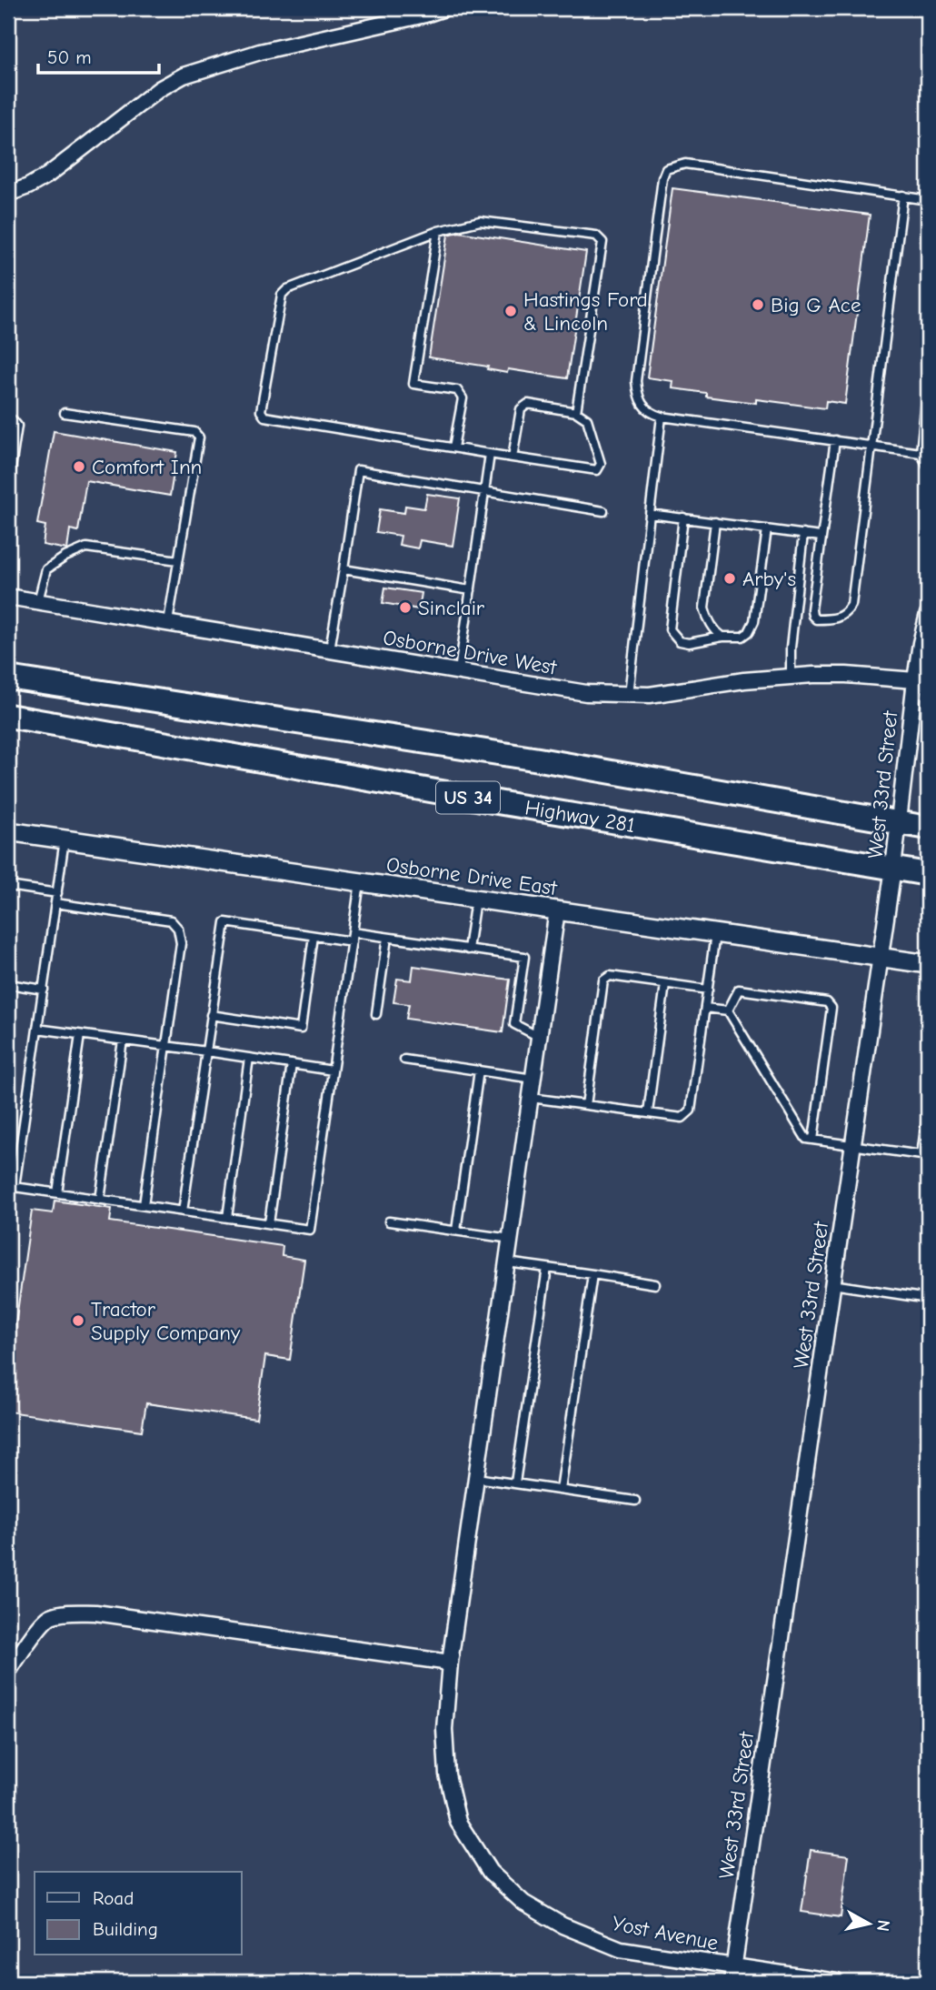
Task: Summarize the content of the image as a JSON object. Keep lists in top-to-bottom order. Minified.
{"streets":{"highway":["US 34","Highway 281"],"street":["Osborne Drive West","West 33rd Street","Osborne Drive East","Yost Avenue"]},"crossings":[["Osborne Drive West","West 33rd Street"],["West 33rd Street","US 34"],["West 33rd Street","Highway 281"],["West 33rd Street","Osborne Drive East"],["West 33rd Street","Yost Avenue"],["Osborne Drive East","Yost Avenue"]],"places":["Big G Ace","Hastings Ford & Lincoln","Comfort Inn","Arby's","Sinclair","Tractor Supply Company"],"legend":["Road","Building"],"scale_bar":"50 m","north":"right"}
